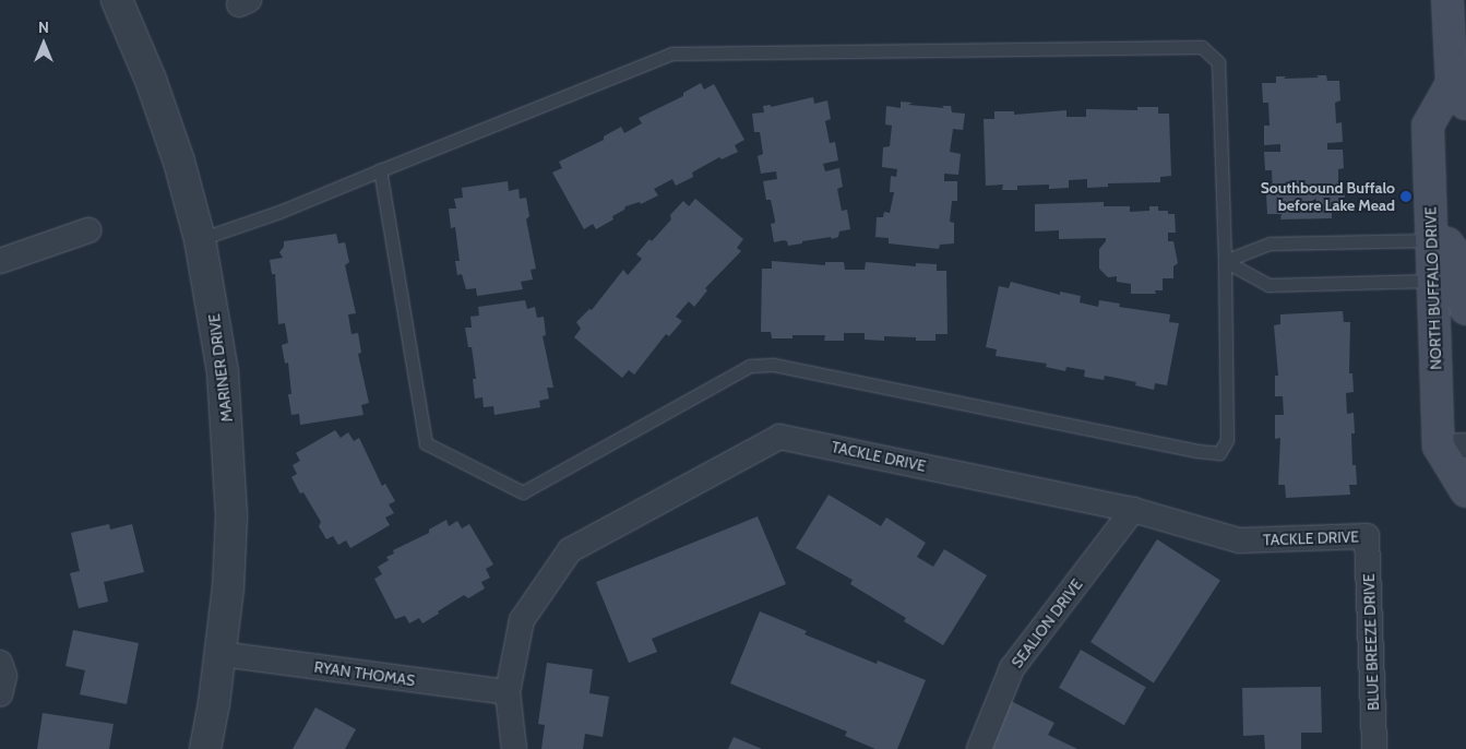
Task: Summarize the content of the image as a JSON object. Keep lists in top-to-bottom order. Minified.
{"streets":{"main road":["NORTH BUFFALO DRIVE"],"street":["MARINER DRIVE","TACKLE DRIVE","SEALION DRIVE","BLUE BREEZE DRIVE","RYAN THOMAS"]},"crossings":[["MARINER DRIVE","RYAN THOMAS"],["TACKLE DRIVE","SEALION DRIVE"],["TACKLE DRIVE","BLUE BREEZE DRIVE"],["TACKLE DRIVE","RYAN THOMAS"]],"places":["Southbound Buffalo before Lake Mead"],"north":"top"}
